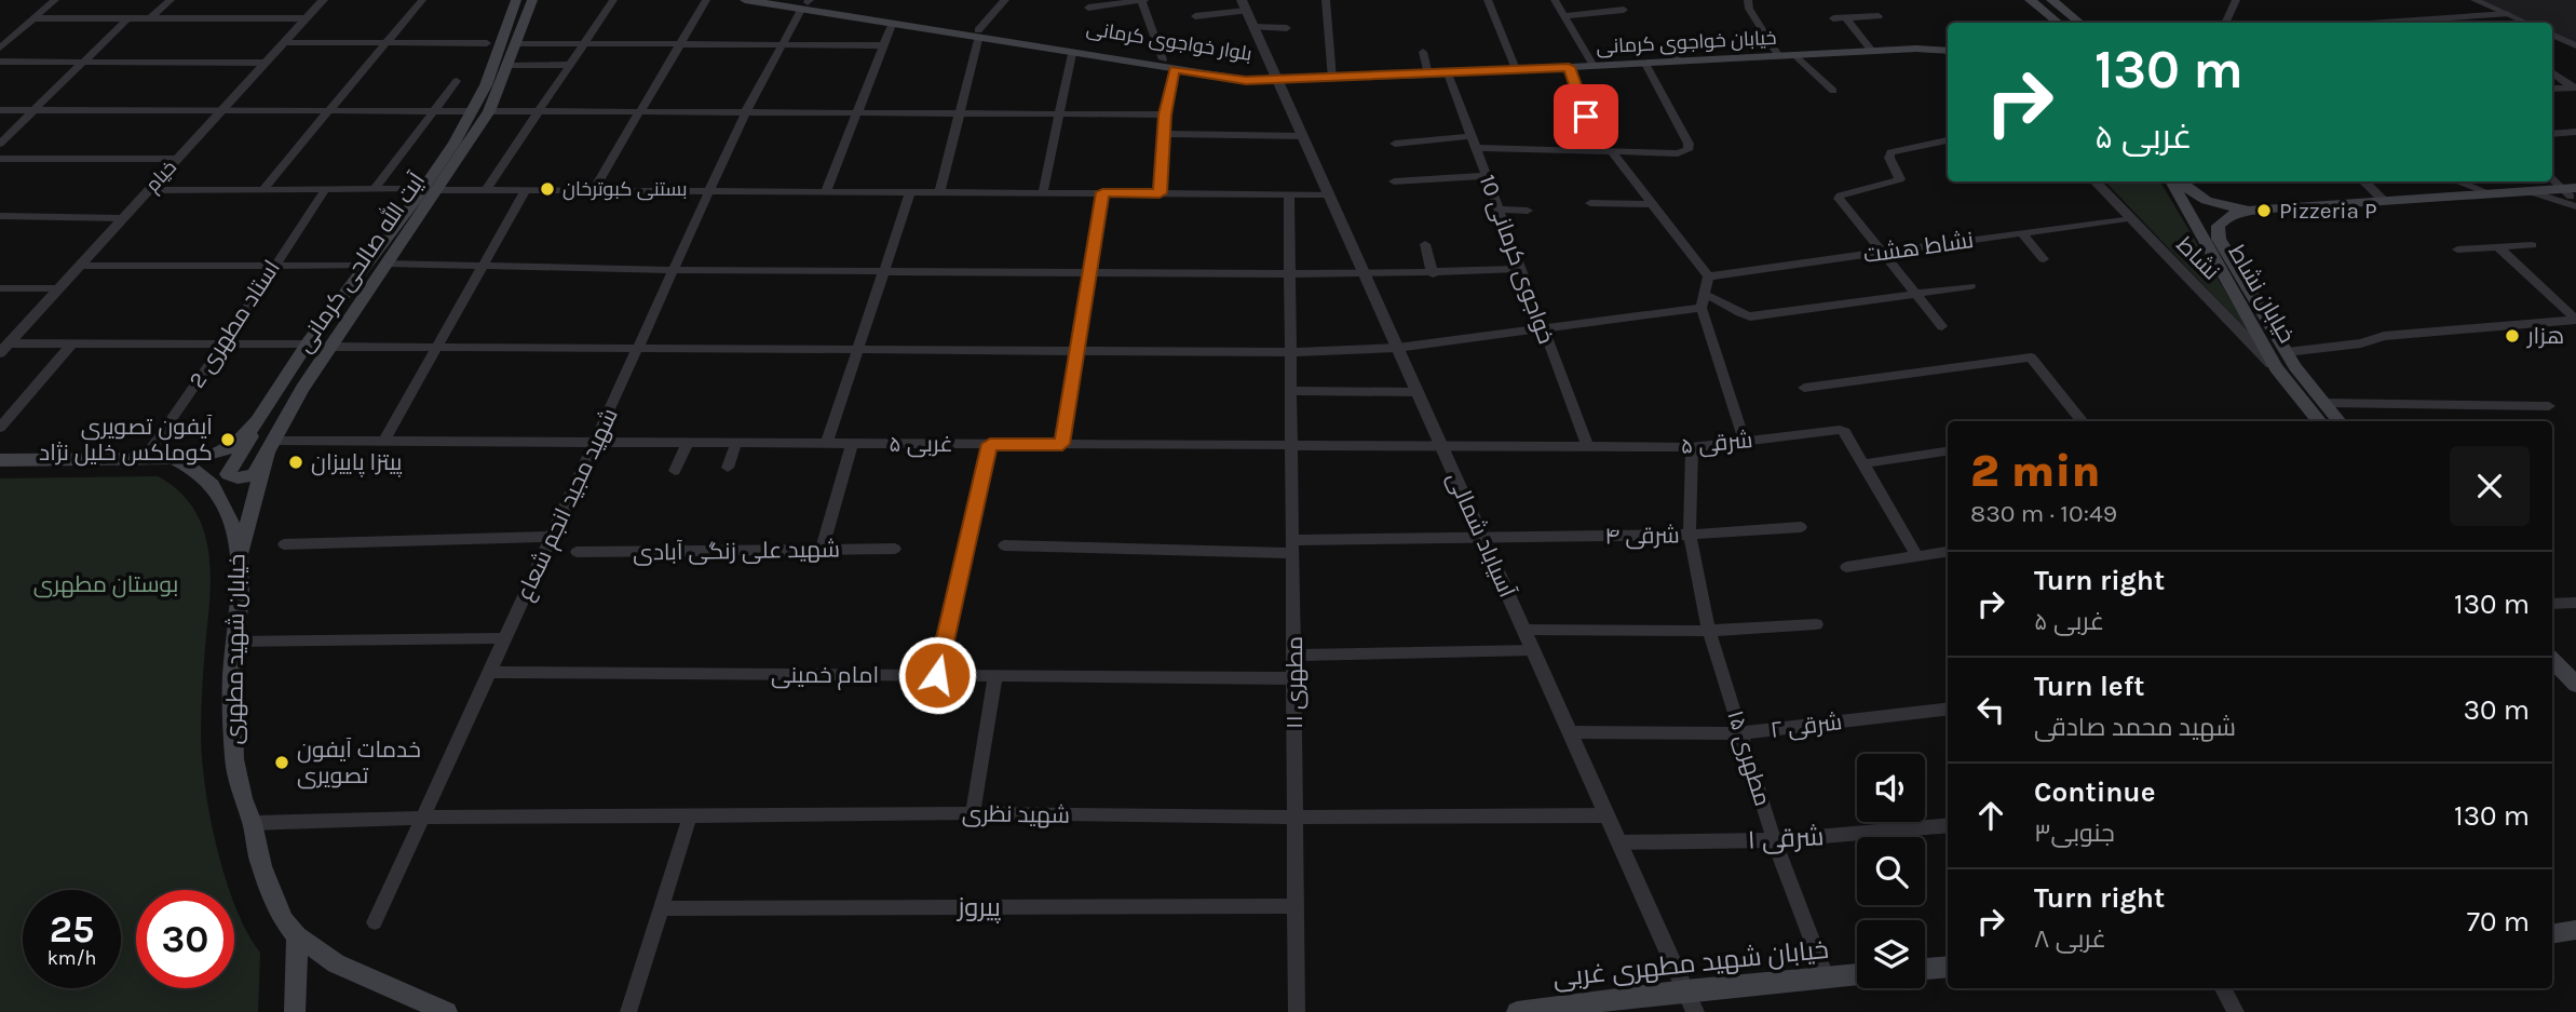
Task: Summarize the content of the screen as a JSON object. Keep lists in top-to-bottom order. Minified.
{"streets":{"main road":["بلوار خواجوی کرمانی","خیابان خواجوی کرمانی","نشاط","آیت الله صالحی کرمانی","خیابان نشاط","خیابان شهید مطهری","خیابان شهید مطهری غربی"],"street":["خیام","نشاط هشت","خواجوی کرمانی 10","استاد مطهری 2","شرقی ۵","۵ غربی","شهید مجید انجم شعاع","آسیاباد شمالی","شرقی ۴","شهید علی زنگی آبادی","امام خمینی","مطهری ۱۱","شرقی ۲","مطهری ۱۵","شهید نظری","شرقی ۱","پیروز"]},"crossings":[["بلوار خواجوی کرمانی","خیابان خواجوی کرمانی"],["بلوار خواجوی کرمانی","شهید مجید انجم شعاع"],["بلوار خواجوی کرمانی","آسیاباد شمالی"],["خیابان خواجوی کرمانی","خواجوی کرمانی 10"],["خیابان خواجوی کرمانی","آسیاباد شمالی"],["نشاط هشت","نشاط"],["نشاط","خیابان نشاط"],["خواجوی کرمانی 10","شرقی ۵"],["آیت الله صالحی کرمانی","۵ غربی"],["آیت الله صالحی کرمانی","خیابان شهید مطهری"],["شرقی ۵","۵ غربی"],["شرقی ۵","آسیاباد شمالی"],["شرقی ۵","مطهری ۱۵"],["۵ غربی","شهید مجید انجم شعاع"],["۵ غربی","آسیاباد شمالی"],["۵ غربی","مطهری ۱۱"],["شهید مجید انجم شعاع","امام خمینی"],["شهید مجید انجم شعاع","شهید نظری"],["آسیاباد شمالی","شرقی ۴"],["آسیاباد شمالی","شرقی ۲"],["آسیاباد شمالی","شهید نظری"],["آسیاباد شمالی","شرقی ۱"],["آسیاباد شمالی","خیابان شهید مطهری غربی"],["شرقی ۴","مطهری ۱۱"],["شرقی ۴","مطهری ۱۵"],["خیابان شهید مطهری","شهید نظری"],["امام خمینی","مطهری ۱۱"],["مطهری ۱۱","شهید نظری"],["مطهری ۱۱","پیروز"],["شرقی ۲","مطهری ۱۵"],["مطهری ۱۵","شرقی ۱"],["مطهری ۱۵","خیابان شهید مطهری غربی"]],"parks":["بوستان مطهری"],"places":["بستنی کبوترخان","Pizzeria P","هزار","آیفون تصویری کوماکس خلیل نژاد","پیتزا پاییزان","خدمات آیفون تصویری"],"page":{"turn":["130 m","۵ غربی"],"heading":["2 min","830 m · 10:49"],"list":[{"name":"Turn right","note":"۵ غربی","value":"130 m"},{"name":"Turn left","note":"شهید محمد صادقی","value":"30 m"},{"name":"Continue","note":"جنوبی۳","value":"130 m"},{"name":"Turn right","note":"۸ غربی","value":"70 m"}],"speed":"25 km/h","limit":"30"}}
